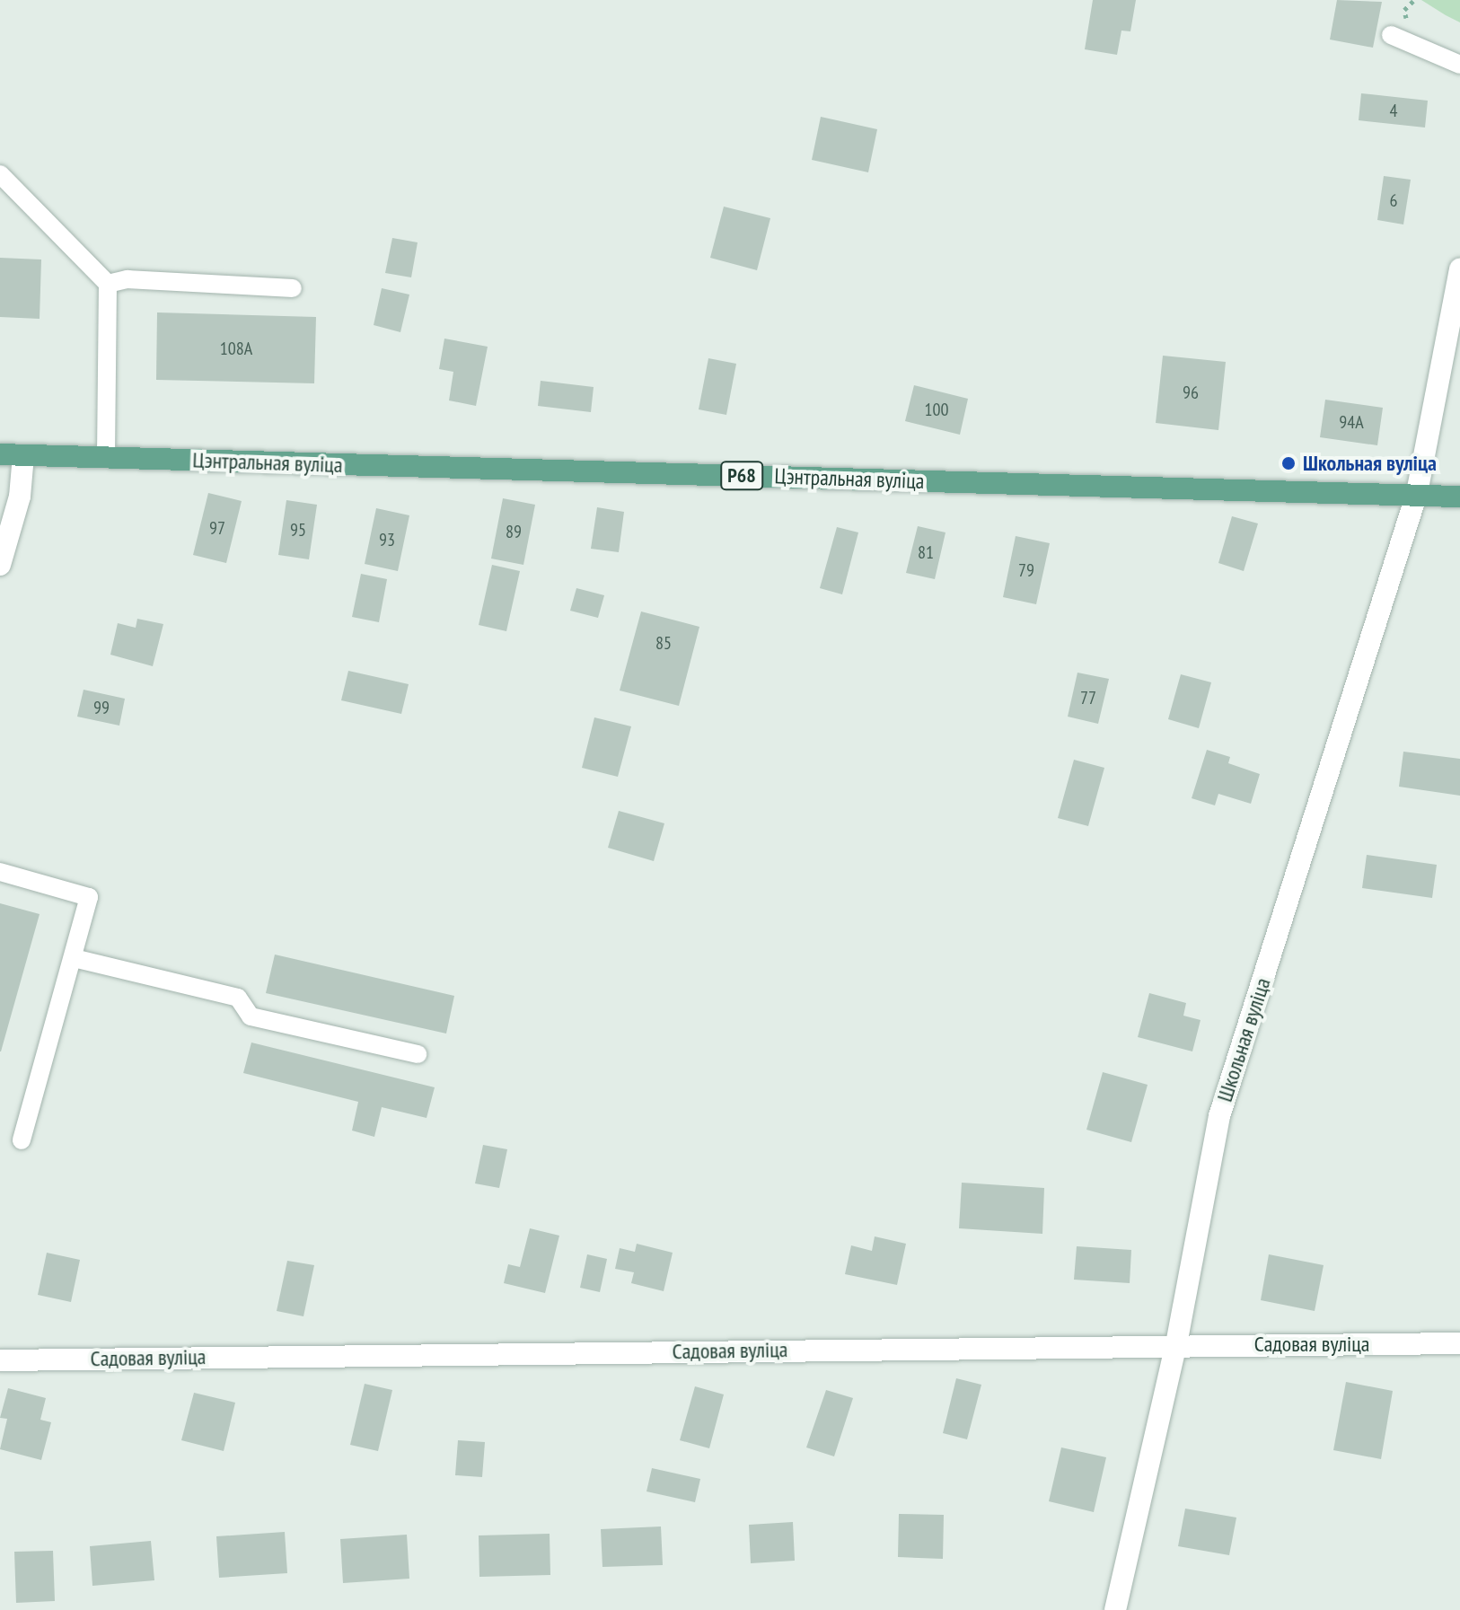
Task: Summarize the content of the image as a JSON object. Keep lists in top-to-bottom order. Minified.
{"streets":{"main road":["Цэнтральная вуліца","Р68"],"street":["Школьная вуліца","Садовая вуліца"]},"crossings":[["Цэнтральная вуліца","Р68"],["Цэнтральная вуліца","Школьная вуліца"],["Школьная вуліца","Садовая вуліца"]],"places":["Школьная вуліца"],"house_numbers":["4","6","108А","96","100","94А","97","95","89","93","81","79","85","77","99"]}
